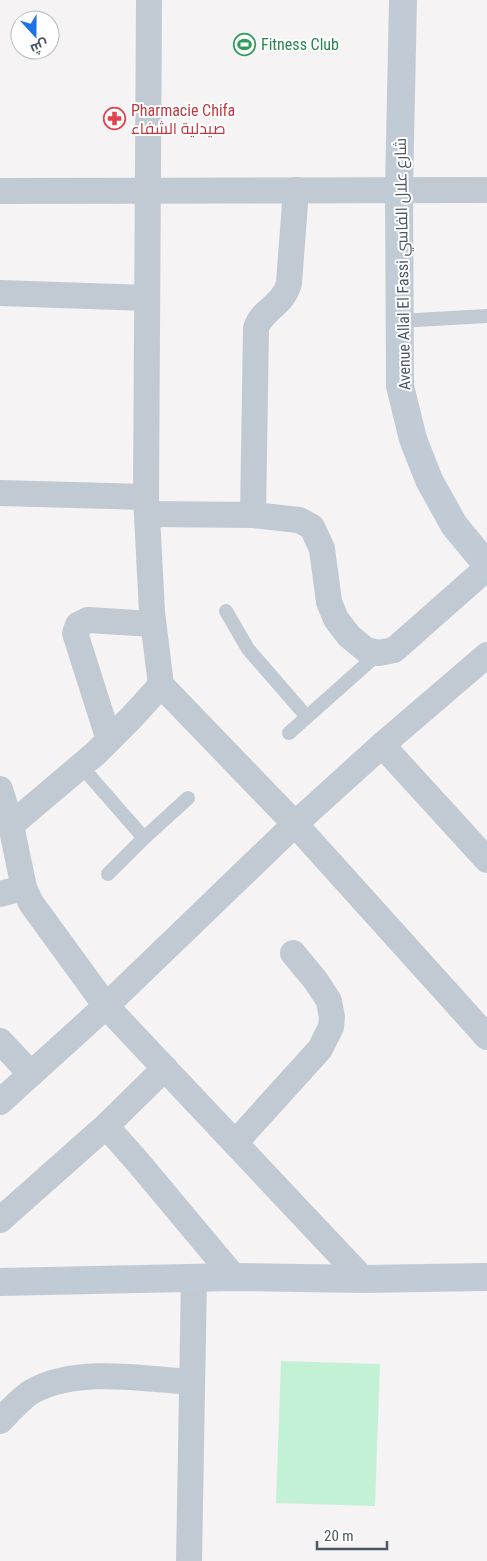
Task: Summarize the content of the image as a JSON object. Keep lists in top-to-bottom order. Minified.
{"streets":{"street":["Avenue Allal El Fassi شارع علال الفاسي"]},"places":{"sports":["Fitness Club"],"pharmacy":["Pharmacie Chifa صيدلية الشفاء"]},"scale_bar":"20 m","north":"bottom"}
